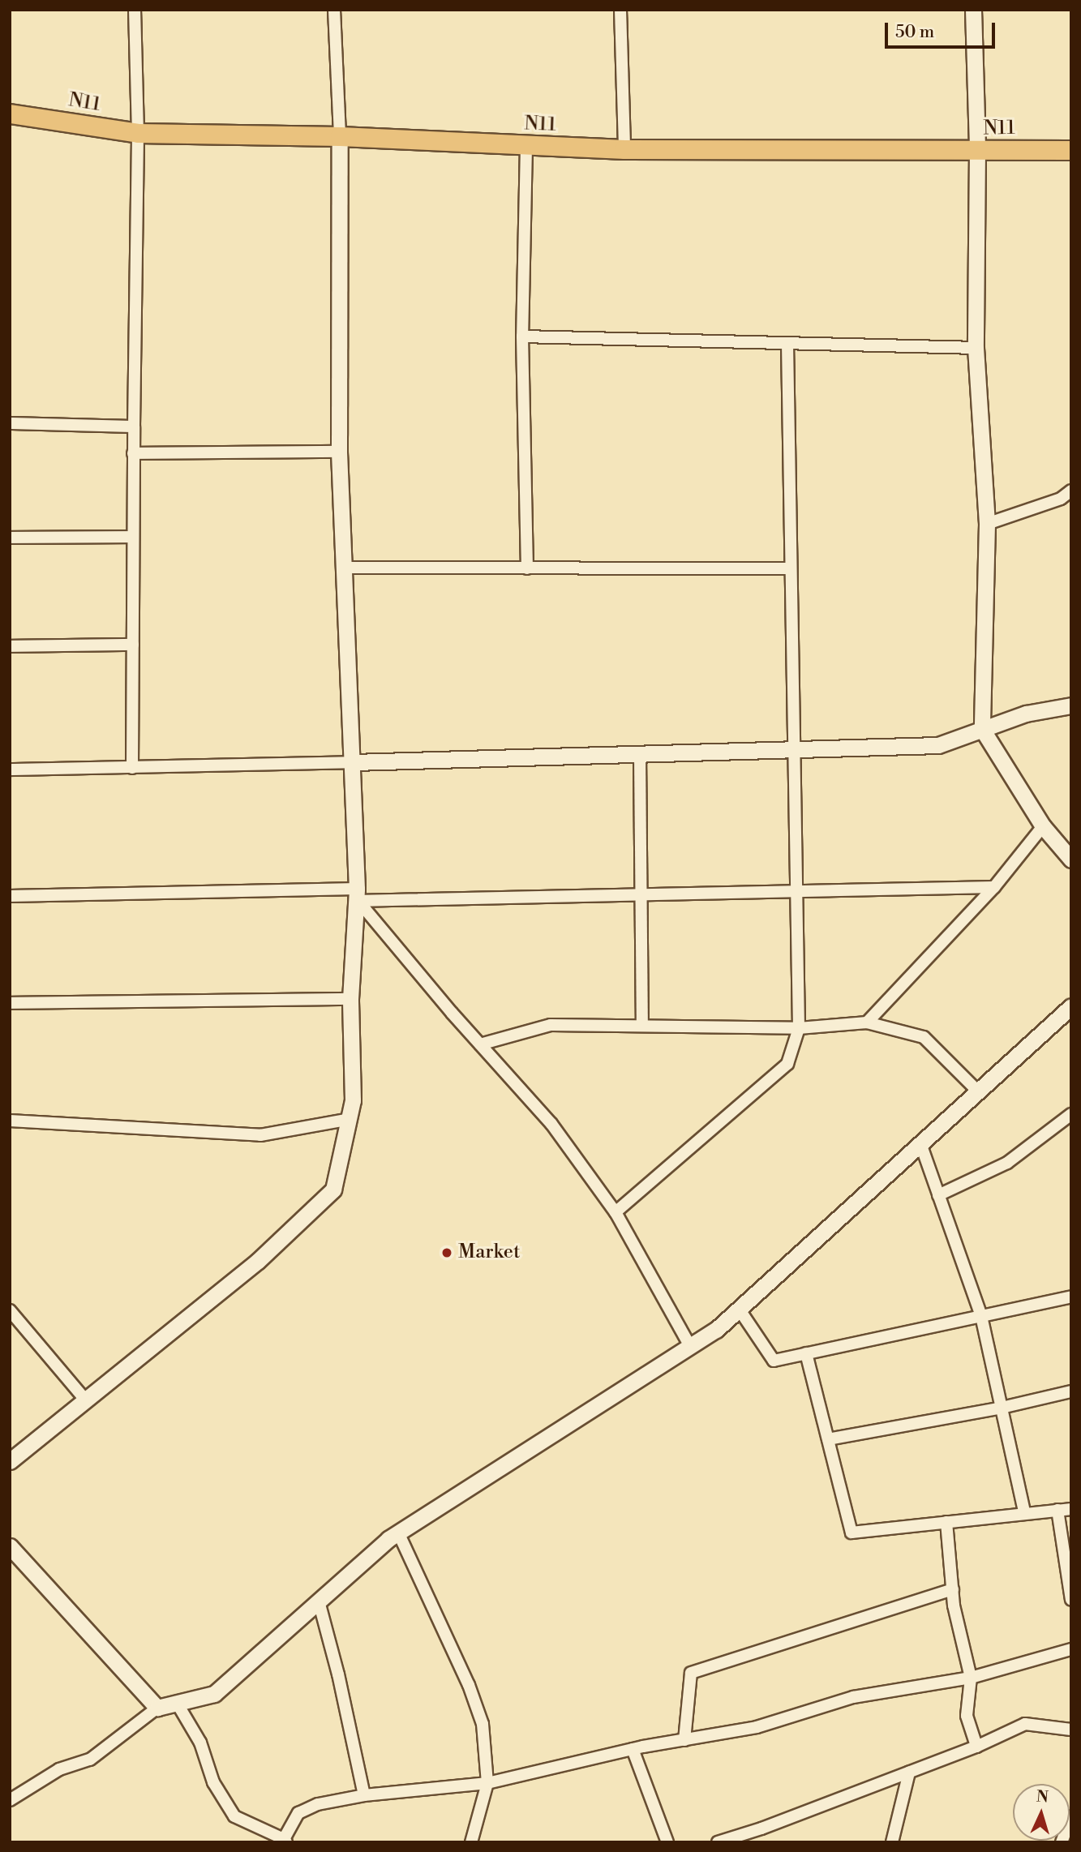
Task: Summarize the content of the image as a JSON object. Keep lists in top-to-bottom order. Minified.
{"streets":{"main road":["N11"]},"places":["Market"],"scale_bar":"50 m","north":"top"}
